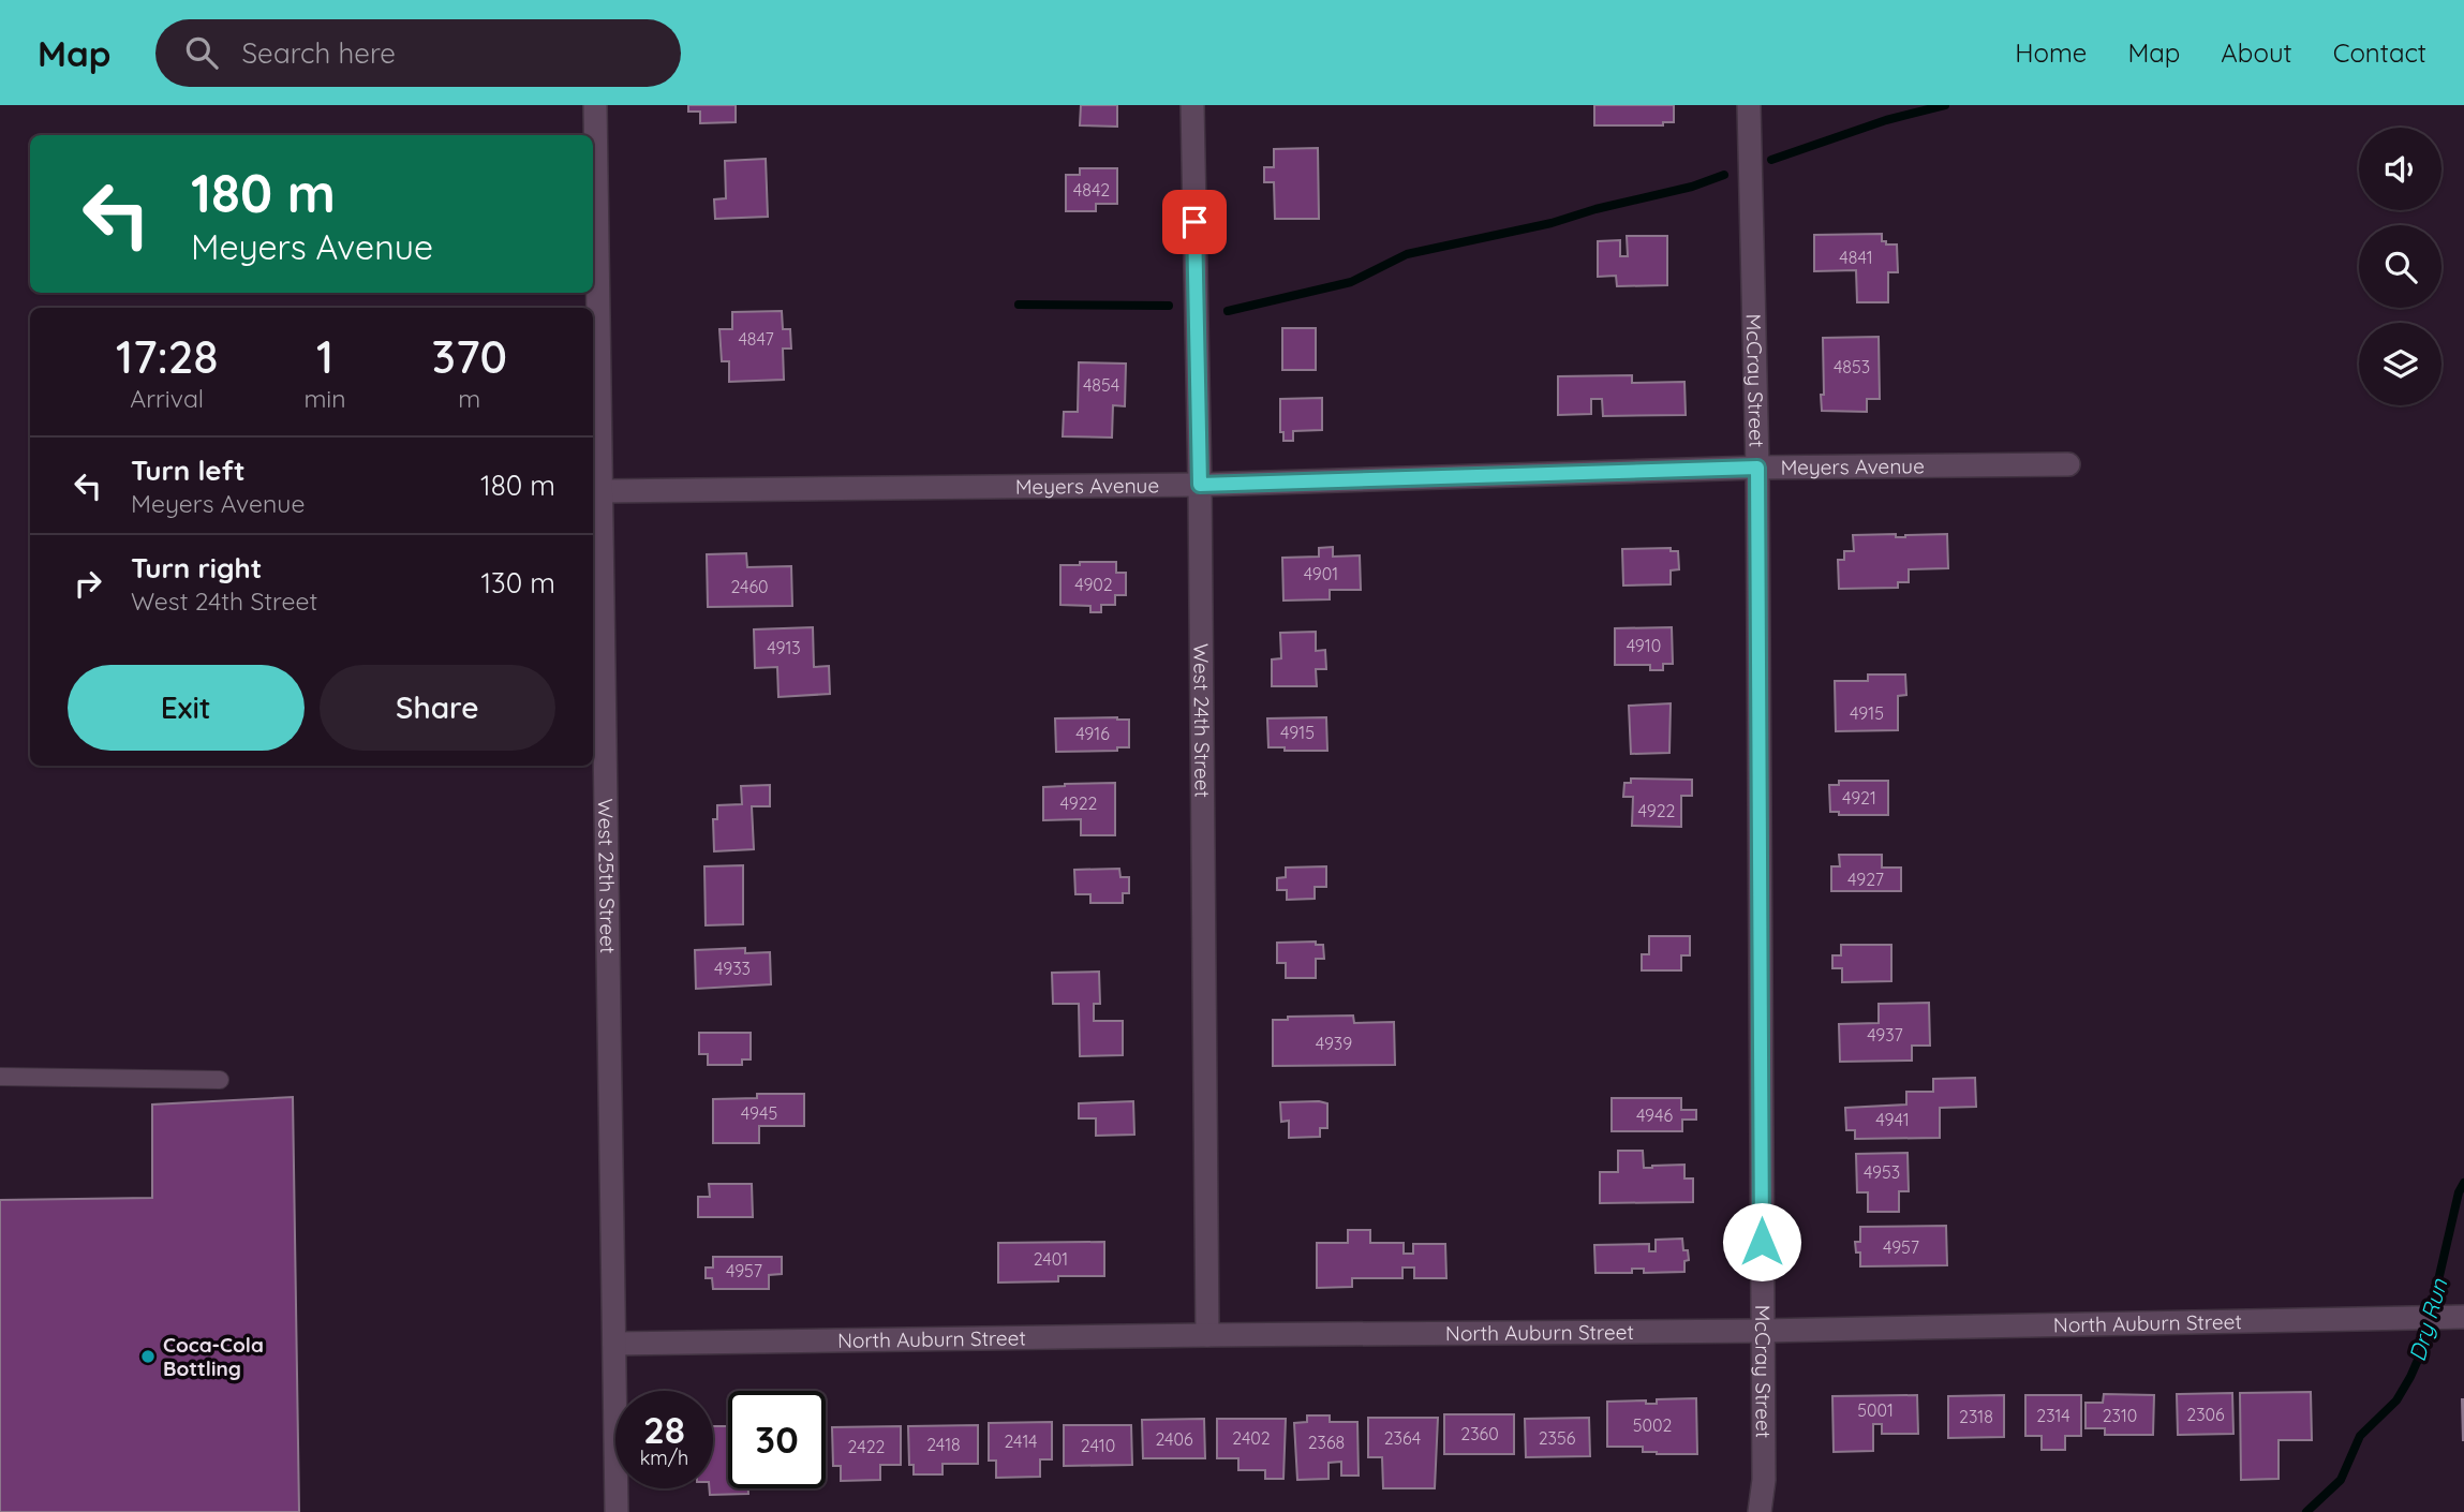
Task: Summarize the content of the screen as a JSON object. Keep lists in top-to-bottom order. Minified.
{"streets":{"street":["McCray Street","Meyers Avenue","West 24th Street","West 25th Street","North Auburn Street"]},"crossings":[["McCray Street","Meyers Avenue"],["McCray Street","North Auburn Street"],["Meyers Avenue","West 24th Street"],["Meyers Avenue","West 25th Street"],["West 24th Street","North Auburn Street"],["West 25th Street","North Auburn Street"]],"water":["Dry Run"],"places":["Coca-Cola Bottling"],"house_numbers":["4842","4841","4847","4853","4854","4901","4902","2460","4910","4913","4915","4915","4916","4921","4922","4922","4927","4933","4937","4939","4945","4946","4941","4953","4957","2401","4957","5001","2306","2314","2310","2318","5002","2360","2402","2364","2356","2406","2414","2368","2418","2410","2422"],"page":{"header":"Map","search":"Search here","nav":["Home","Map","About","Contact"],"turn":["180 m","Meyers Avenue"],"eta":["17:28","Arrival","1","min","370","m"],"list":[{"name":"Turn left","note":"Meyers Avenue","value":"180 m"},{"name":"Turn right","note":"West 24th Street","value":"130 m"}],"buttons":["Exit","Share"],"speed":"28 km/h","limit":"30"}}
